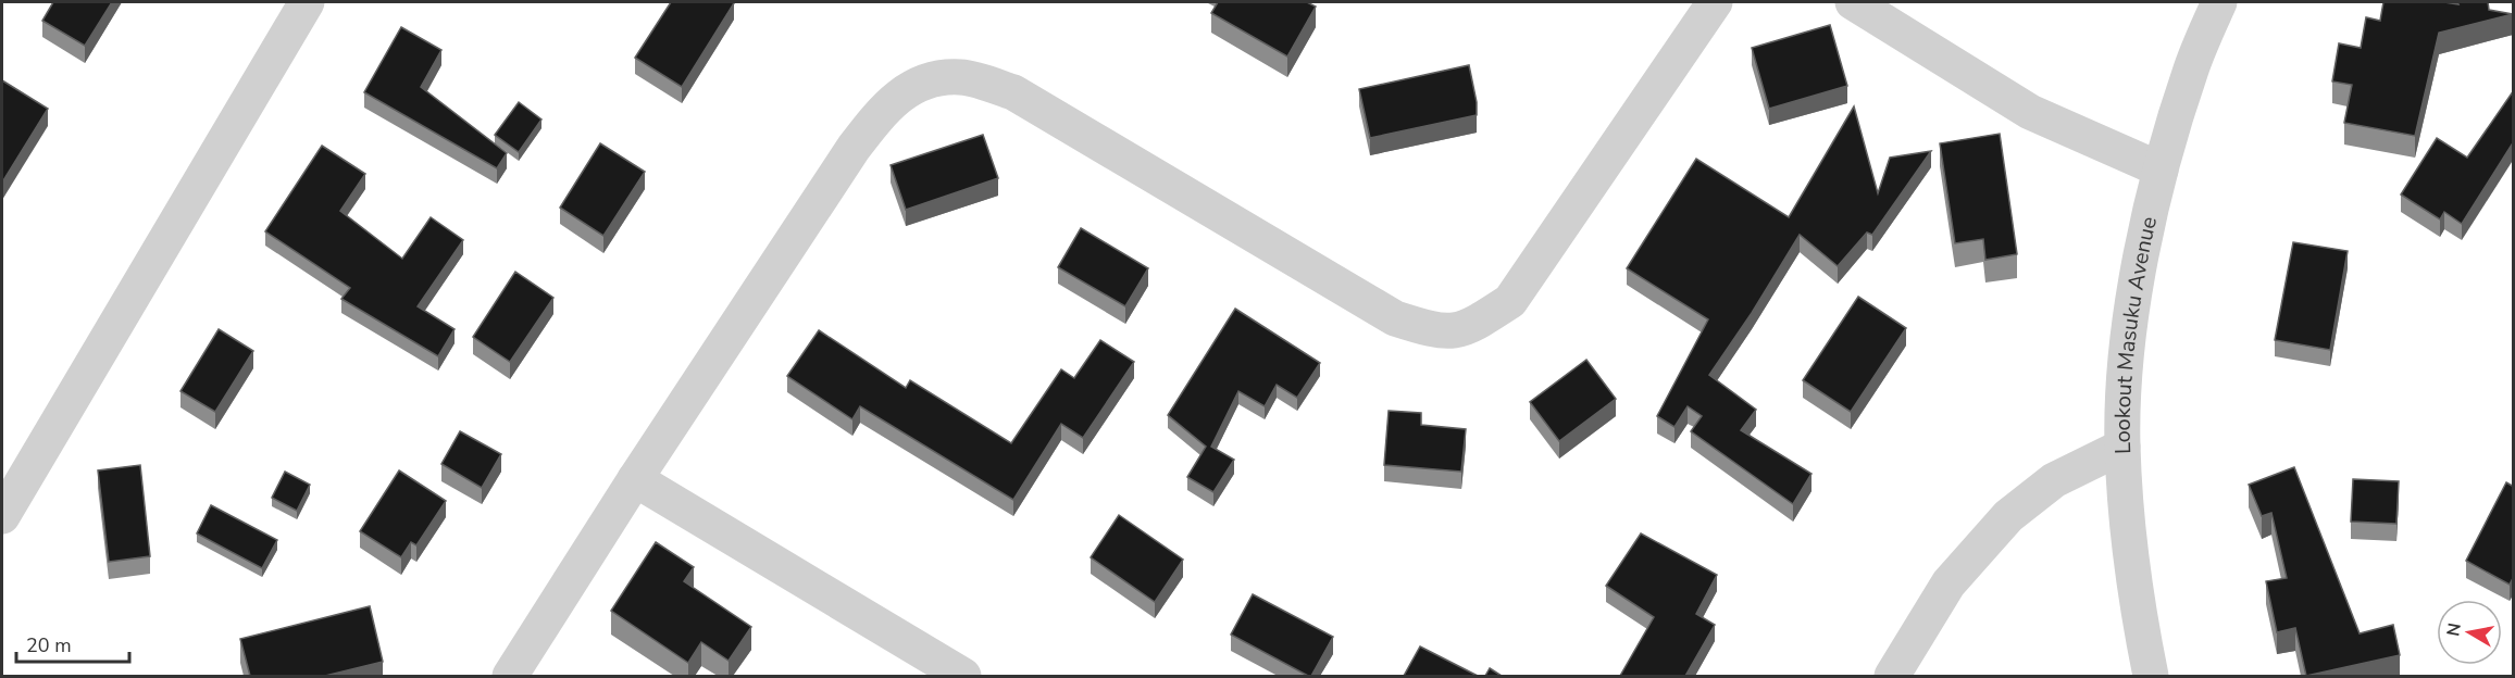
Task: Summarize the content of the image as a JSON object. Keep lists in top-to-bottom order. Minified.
{"streets":{"street":["Lookout Masuku Avenue"]},"scale_bar":"20 m","north":"left"}
